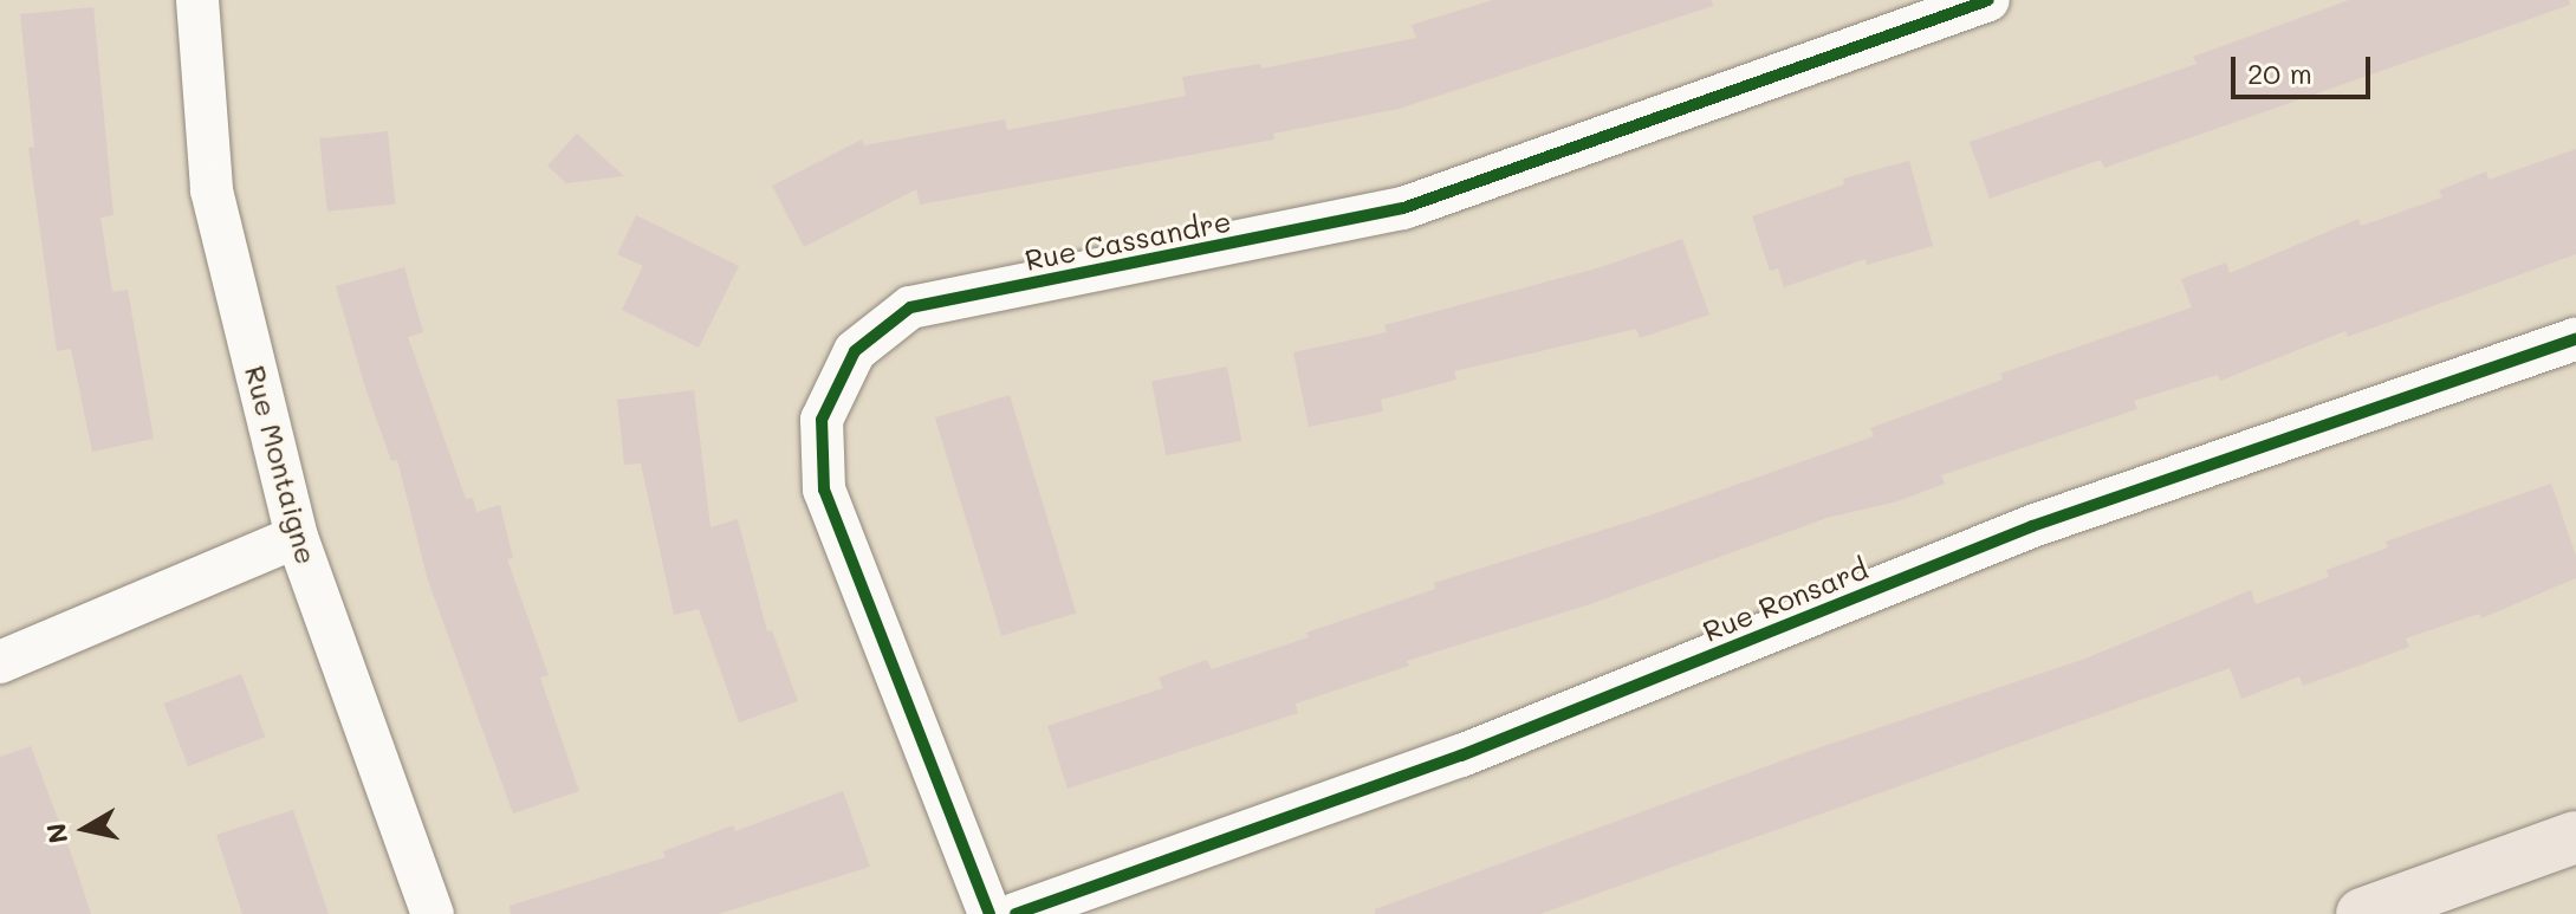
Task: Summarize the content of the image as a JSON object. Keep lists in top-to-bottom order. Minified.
{"streets":{"street":["Rue Cassandre","Rue Montaigne","Rue Ronsard"]},"scale_bar":"20 m","north":"left"}
